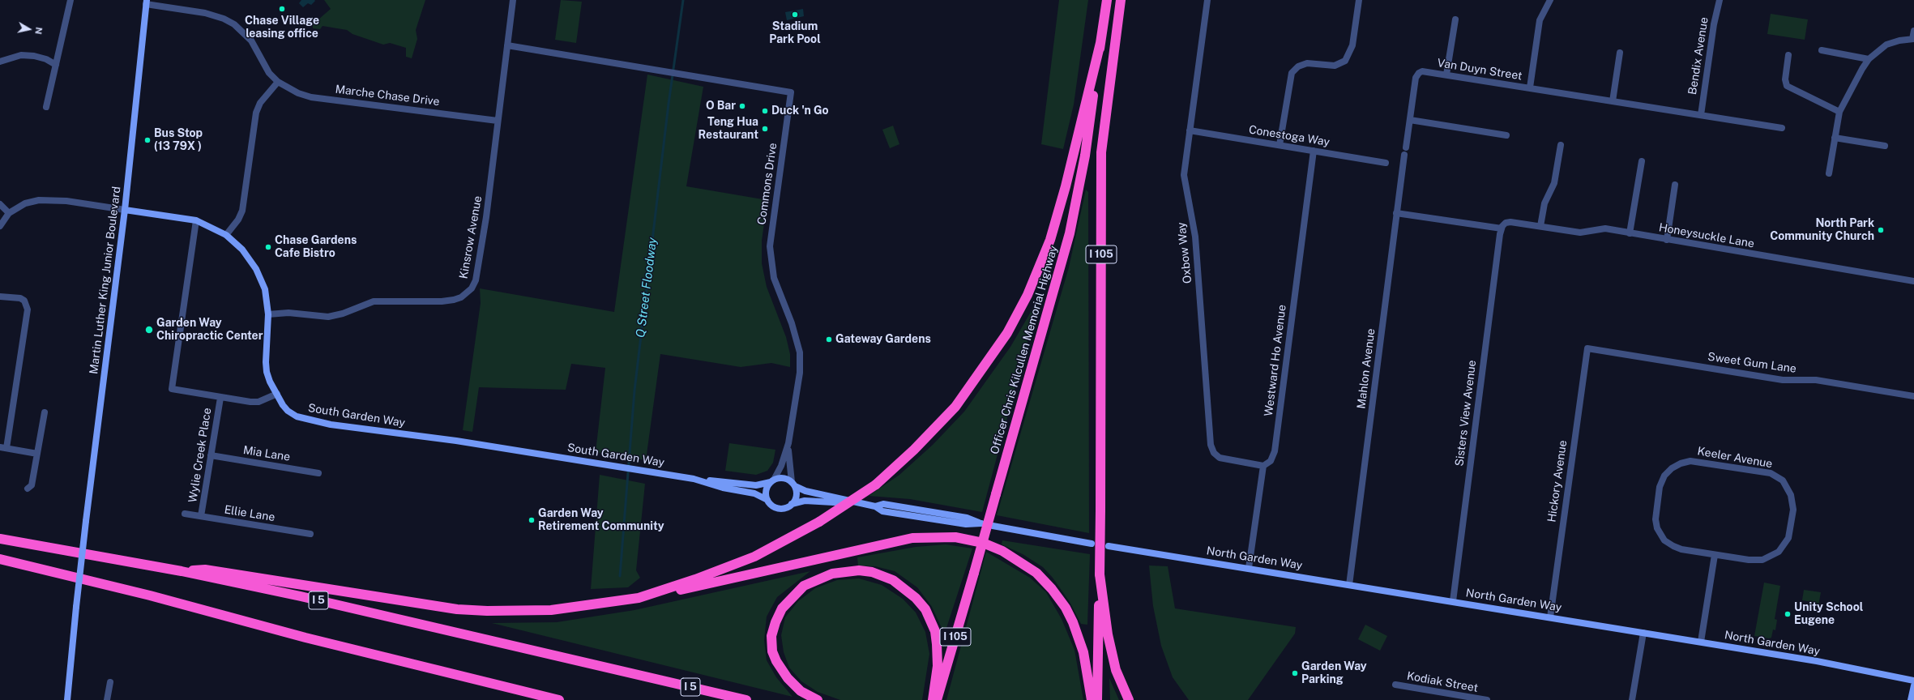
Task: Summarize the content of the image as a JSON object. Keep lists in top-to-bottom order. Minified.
{"streets":{"highway":["I 105","Officer Chris Kilcullen Memorial Highway","I 5"],"street":["Bendix Avenue","Van Duyn Street","Marche Chase Drive","Conestoga Way","Commons Drive","Honeysuckle Lane","Kinsrow Avenue","Oxbow Way","Martin Luther King Junior Boulevard","Westward Ho Avenue","Sweet Gum Lane","Mahlon Avenue","Sisters View Avenue","South Garden Way","Mia Lane","Wylie Creek Place","Keeler Avenue","Hickory Avenue","Ellie Lane","North Garden Way","Kodiak Street"]},"crossings":[["Bendix Avenue","Van Duyn Street"],["Marche Chase Drive","Kinsrow Avenue"],["Marche Chase Drive","Martin Luther King Junior Boulevard"],["Conestoga Way","Oxbow Way"],["Conestoga Way","Westward Ho Avenue"],["Commons Drive","Kinsrow Avenue"],["Commons Drive","South Garden Way"],["Honeysuckle Lane","Sisters View Avenue"],["Kinsrow Avenue","South Garden Way"],["Oxbow Way","Westward Ho Avenue"],["Martin Luther King Junior Boulevard","South Garden Way"],["Sweet Gum Lane","Hickory Avenue"],["Mahlon Avenue","North Garden Way"],["Sisters View Avenue","North Garden Way"],["Mia Lane","Wylie Creek Place"],["Wylie Creek Place","Ellie Lane"],["Hickory Avenue","North Garden Way"]],"water":["Q Street Floodway"],"places":["Chase Village leasing office","Stadium Park Pool","O Bar","Duck 'n Go","Teng Hua Restaurant","Bus Stop (13 79X )","North Park Community Church","Chase Gardens Cafe Bistro","Garden Way Chiropractic Center","Gateway Gardens","Garden Way Retirement Community","Unity School Eugene","Garden Way Parking"],"north":"right"}
